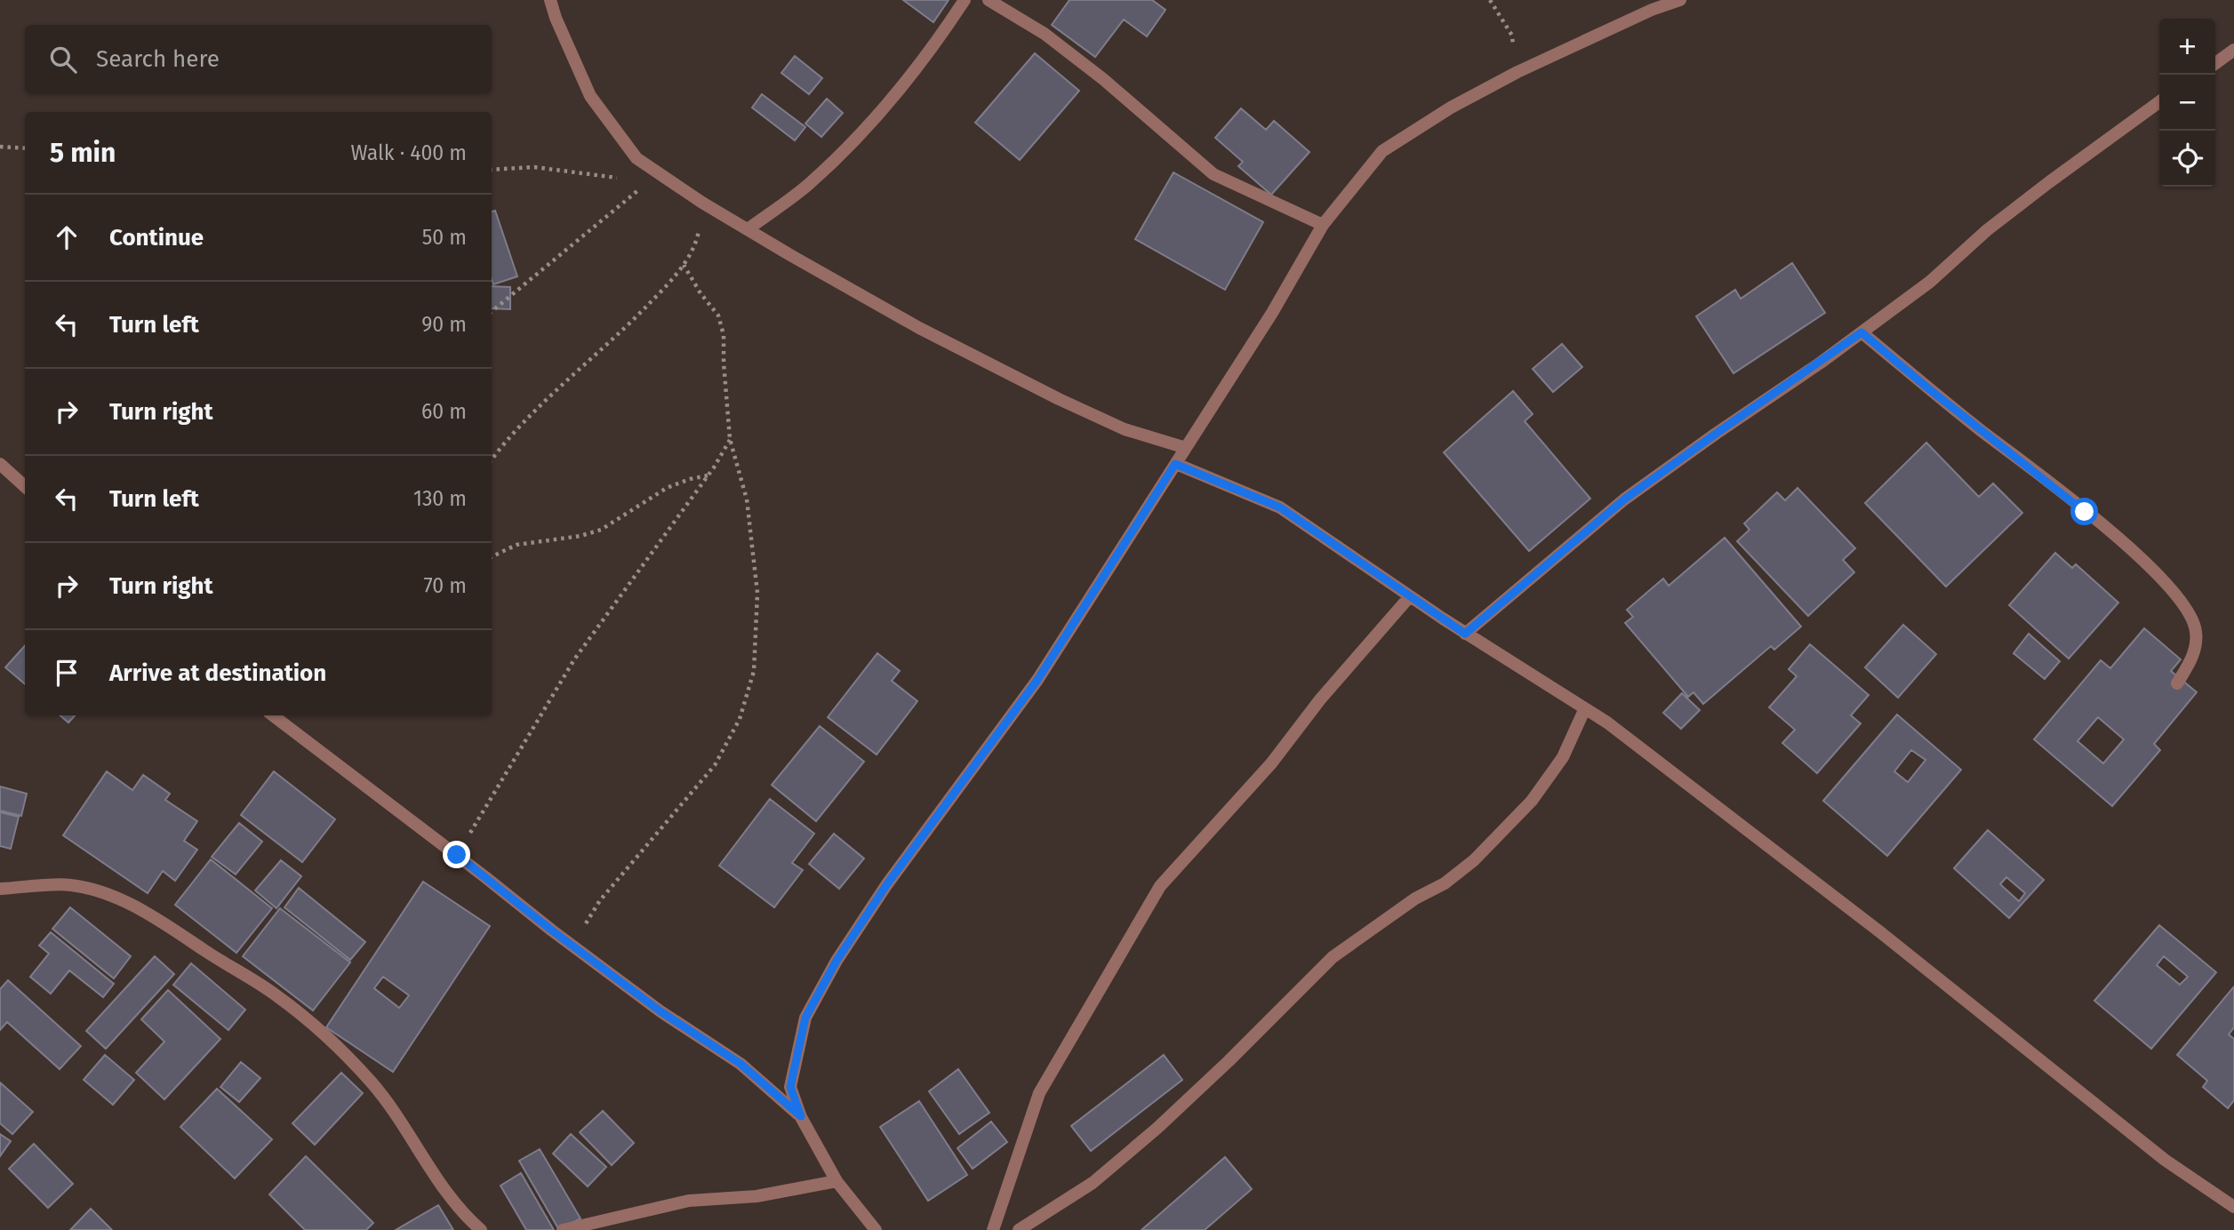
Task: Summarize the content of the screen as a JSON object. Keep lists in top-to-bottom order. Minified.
{"page":{"map_buttons":["+","−"],"search":"Search here","heading":["5 min","Walk · 400 m"],"list":[["Continue","50 m"],["Turn left","90 m"],["Turn right","60 m"],["Turn left","130 m"],["Turn right","70 m"],"Arrive at destination"]}}
